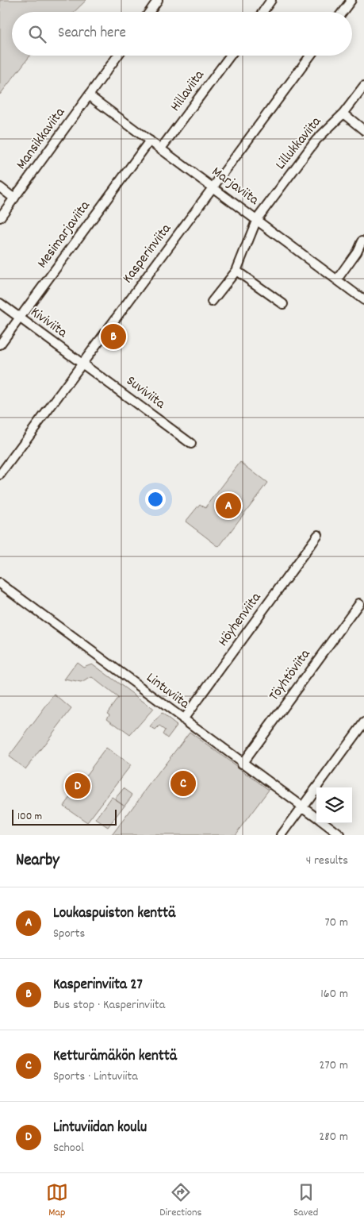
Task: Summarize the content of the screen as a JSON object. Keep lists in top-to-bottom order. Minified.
{"streets":{"street":["Hillaviita","Mansikkaviita","Lillukkaviita","Marjaviita","Mesimarjaviita","Kasperinviita","Kiviviita","Suviviita","Höyhenviita","Töyhtöviita","Lintuviita"]},"crossings":[["Hillaviita","Marjaviita"],["Mansikkaviita","Marjaviita"],["Lillukkaviita","Marjaviita"],["Marjaviita","Mesimarjaviita"],["Marjaviita","Kasperinviita"],["Mesimarjaviita","Kiviviita"],["Kasperinviita","Kiviviita"],["Kasperinviita","Suviviita"],["Kiviviita","Suviviita"],["Höyhenviita","Lintuviita"],["Töyhtöviita","Lintuviita"]],"scale_bar":"100 m","page":{"search":"Search here","pins":["B","A","C","D"],"scale":"100 m","heading":["Nearby","4 results"],"list":[{"mark":"A","name":"Loukaspuiston kenttä","note":"Sports","value":"70 m"},{"mark":"B","name":"Kasperinviita 27","note":"Bus stop · Kasperinviita","value":"160 m"},{"mark":"C","name":"Ketturämäkön kenttä","note":"Sports · Lintuviita","value":"270 m"},{"mark":"D","name":"Lintuviidan koulu","note":"School","value":"280 m"}],"nav":["Map","Directions","Saved"]}}
